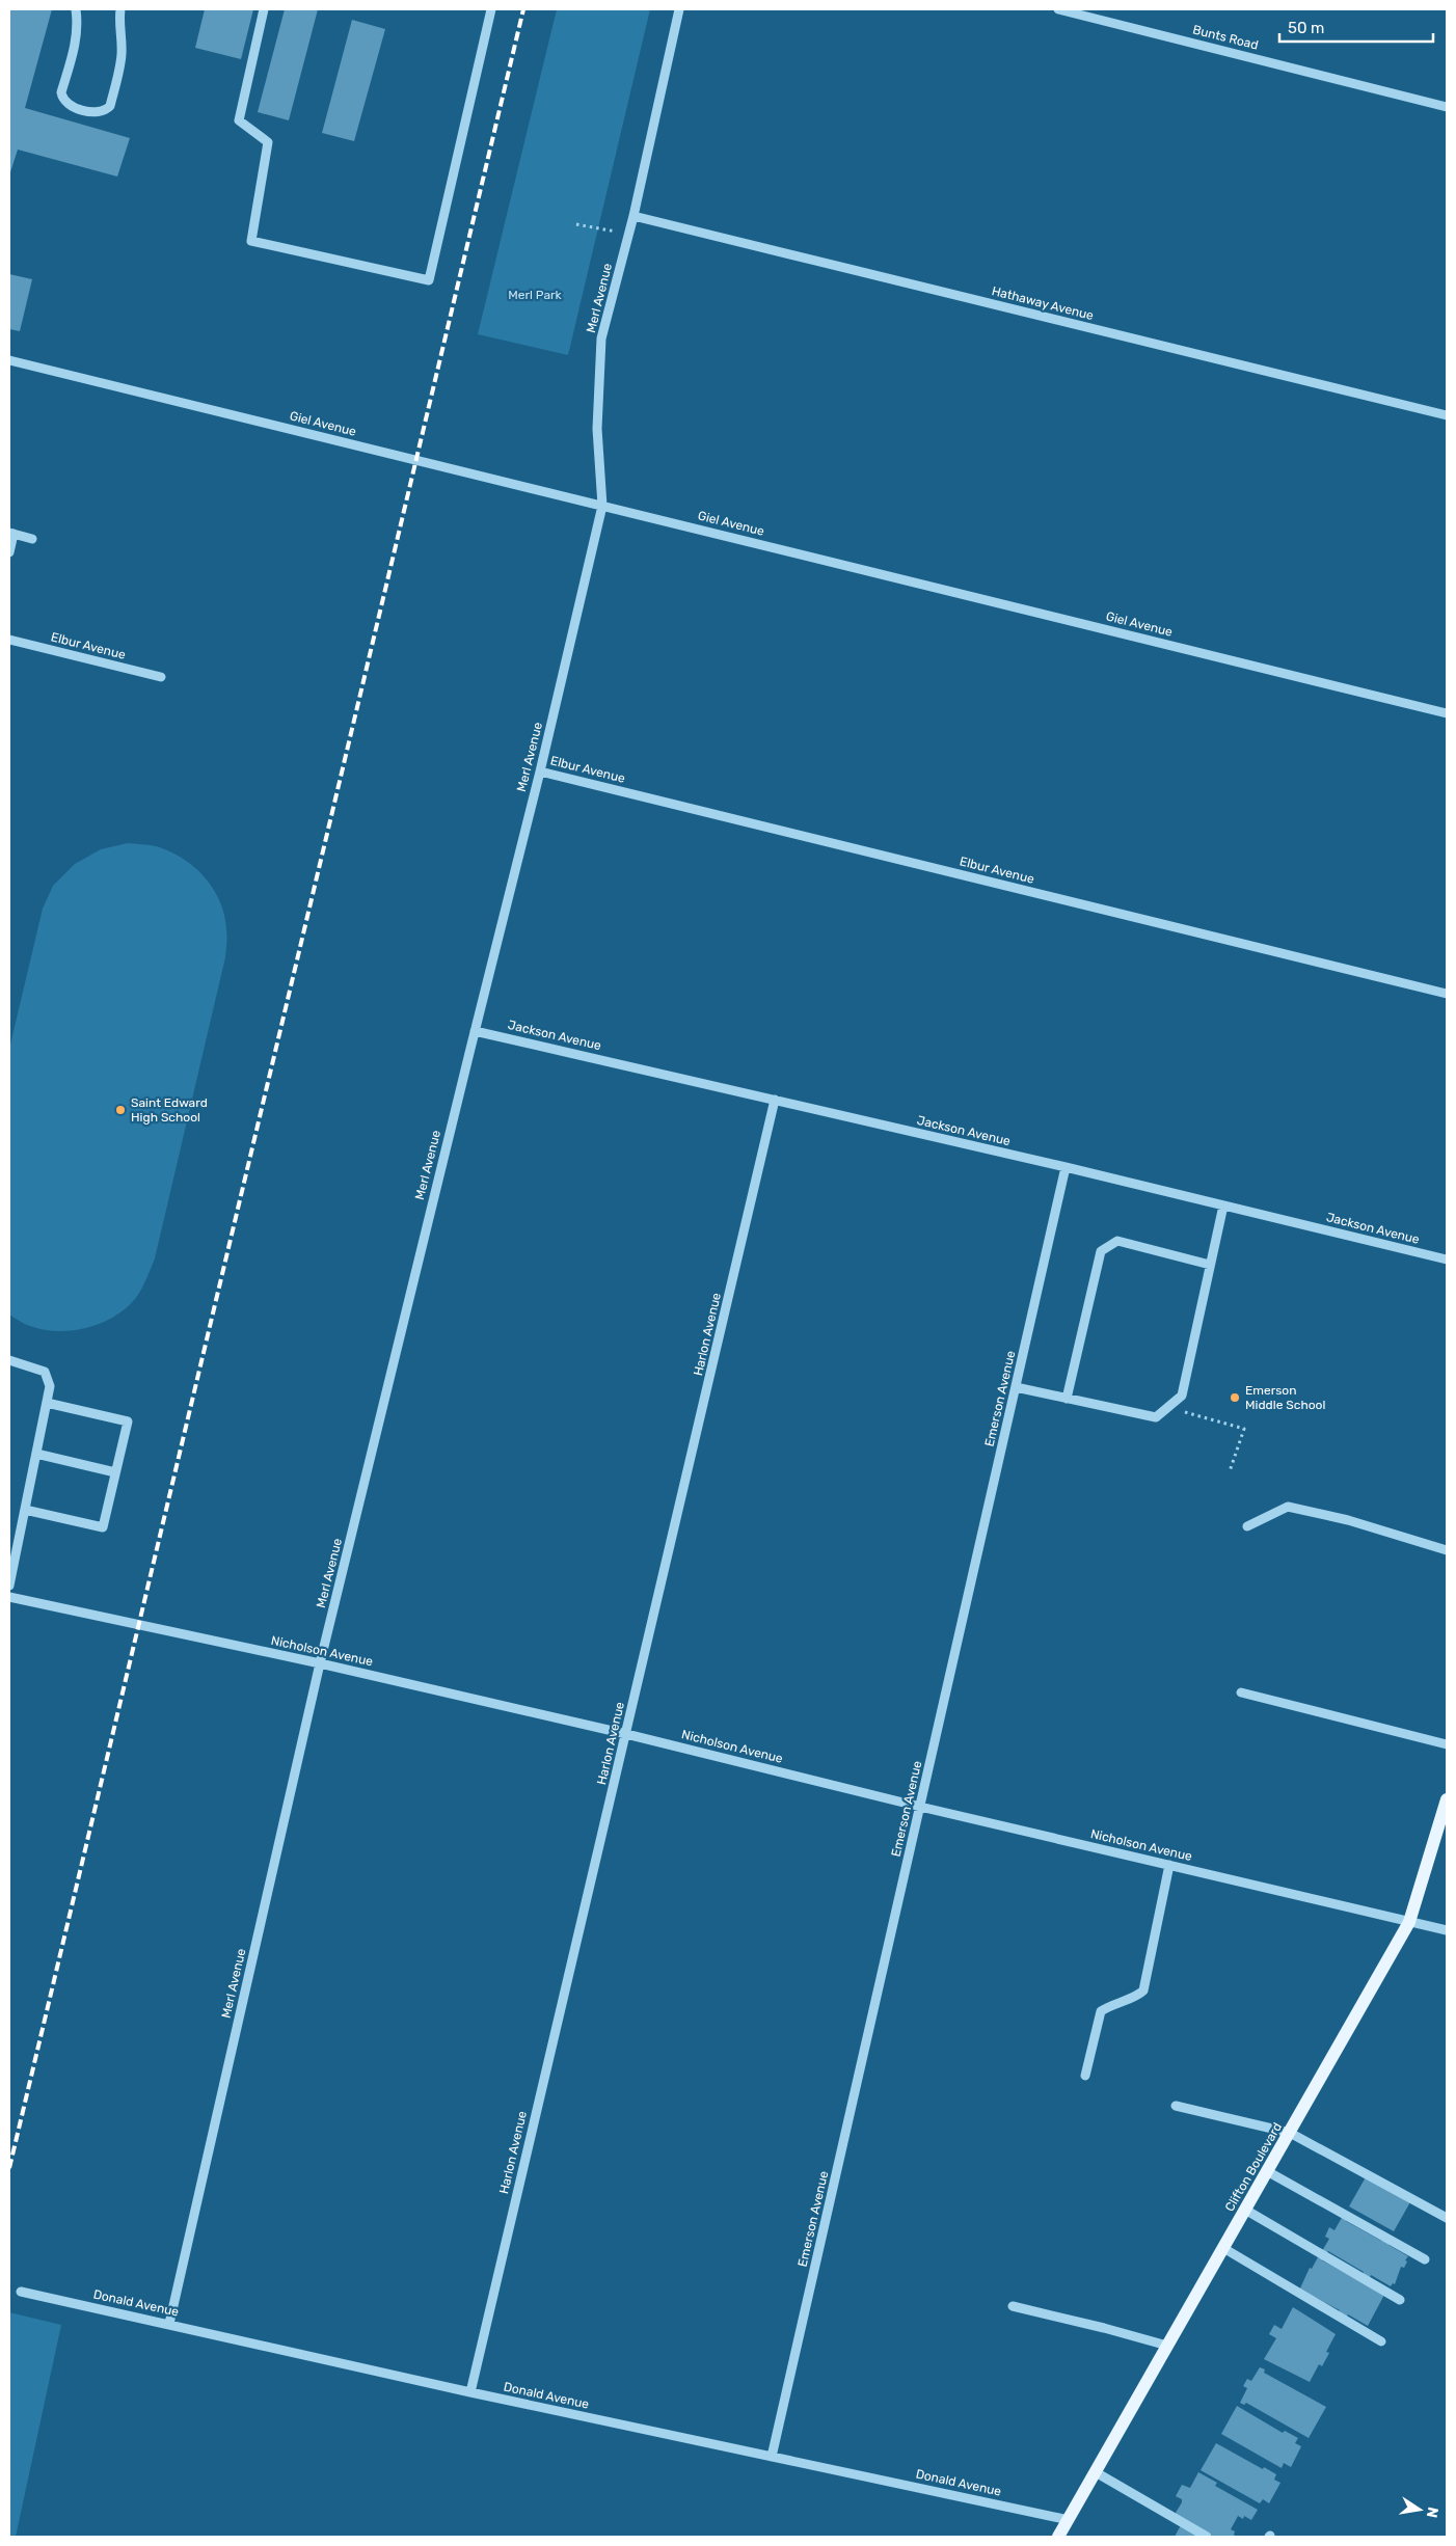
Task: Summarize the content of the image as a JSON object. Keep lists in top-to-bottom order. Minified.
{"streets":{"main road":["Clifton Boulevard"],"street":["Bunts Road","Merl Avenue","Hathaway Avenue","Giel Avenue","Elbur Avenue","Jackson Avenue","Harlon Avenue","Emerson Avenue","Nicholson Avenue","Donald Avenue"]},"crossings":[["Merl Avenue","Hathaway Avenue"],["Merl Avenue","Giel Avenue"],["Merl Avenue","Elbur Avenue"],["Merl Avenue","Jackson Avenue"],["Merl Avenue","Nicholson Avenue"],["Merl Avenue","Donald Avenue"],["Jackson Avenue","Harlon Avenue"],["Jackson Avenue","Emerson Avenue"],["Harlon Avenue","Nicholson Avenue"],["Harlon Avenue","Donald Avenue"],["Emerson Avenue","Nicholson Avenue"],["Emerson Avenue","Donald Avenue"],["Nicholson Avenue","Clifton Boulevard"],["Clifton Boulevard","Donald Avenue"]],"parks":["Merl Park"],"places":["Saint Edward High School","Emerson Middle School"],"scale_bar":"50 m","north":"right"}
